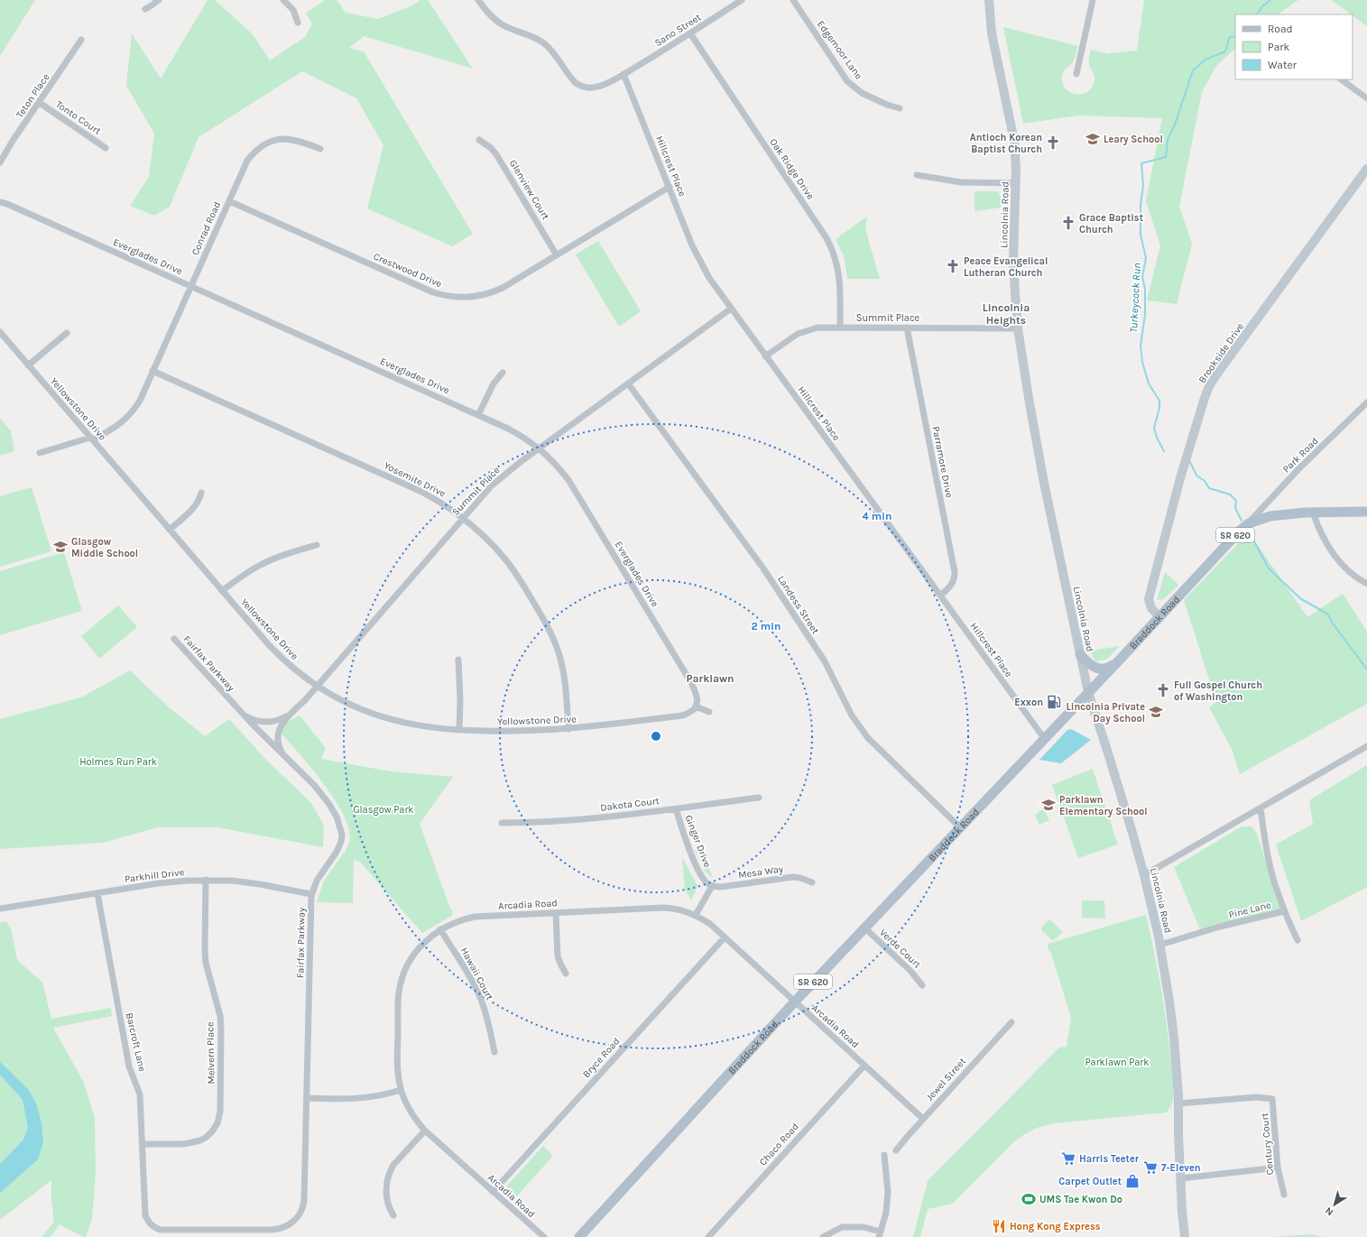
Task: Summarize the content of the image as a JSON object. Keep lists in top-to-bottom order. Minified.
{"streets":{"main road":["Lincolnia Road","Brookside Drive","SR 620","Braddock Road"],"street":["Sano Street","Edgemoor Lane","Teton Place","Tonto Court","Hillcrest Place","Oak Ridge Drive","Glenview Court","Conrad Road","Everglades Drive","Crestwood Drive","Summit Place","Yellowstone Drive","Park Road","Parramore Drive","Yosemite Drive","Landess Street","Fairfax Parkway","Dakota Court","Ginger Drive","Mesa Way","Parkhill Drive","Arcadia Road","Pine Lane","Verde Court","Hawaii Court","Barcroft Lane","Melvern Place","Bryce Road","Jewel Street","Chaco Road","Century Court"]},"crossings":[["Sano Street","Hillcrest Place"],["Sano Street","Oak Ridge Drive"],["Teton Place","Tonto Court"],["Hillcrest Place","Crestwood Drive"],["Hillcrest Place","Summit Place"],["Hillcrest Place","Parramore Drive"],["Hillcrest Place","Braddock Road"],["Oak Ridge Drive","Summit Place"],["Glenview Court","Crestwood Drive"],["Lincolnia Road","Summit Place"],["Lincolnia Road","Braddock Road"],["Lincolnia Road","Pine Lane"],["Lincolnia Road","Century Court"],["Conrad Road","Everglades Drive"],["Conrad Road","Crestwood Drive"],["Conrad Road","Yellowstone Drive"],["Conrad Road","Yosemite Drive"],["Everglades Drive","Summit Place"],["Everglades Drive","Yellowstone Drive"],["Summit Place","Yellowstone Drive"],["Summit Place","Parramore Drive"],["Summit Place","Yosemite Drive"],["Summit Place","Landess Street"],["Summit Place","Fairfax Parkway"],["Brookside Drive","Braddock Road"],["Yellowstone Drive","Yosemite Drive"],["Park Road","Braddock Road"],["Landess Street","Braddock Road"],["Braddock Road","Arcadia Road"],["Braddock Road","Verde Court"],["Fairfax Parkway","Parkhill Drive"],["Fairfax Parkway","Barcroft Lane"],["Dakota Court","Ginger Drive"],["Ginger Drive","Mesa Way"],["Parkhill Drive","Barcroft Lane"],["Parkhill Drive","Melvern Place"],["Arcadia Road","Hawaii Court"],["Arcadia Road","Bryce Road"],["Arcadia Road","Jewel Street"],["Arcadia Road","Chaco Road"],["Barcroft Lane","Melvern Place"]],"districts":["Lincolnia Heights","Parklawn"],"water":["Turkeycock Run"],"parks":["Holmes Run Park","Glasgow Park","Parklawn Park"],"places":{"school or university":["Leary School","Glasgow Middle School","Lincolnia Private Day School","Parklawn Elementary School"],"church":["Antioch Korean Baptist Church","Grace Baptist Church","Peace Evangelical Lutheran Church","Full Gospel Church of Washington"],"fuel station":["Exxon"],"supermarket":["Harris Teeter","7-Eleven"],"shop":["Carpet Outlet"],"sports":["UMS Tae Kwon Do"],"restaurant":["Hong Kong Express"]},"legend":["Road","Park","Water"],"north":"bottom left","rings":["4 min","2 min"]}
